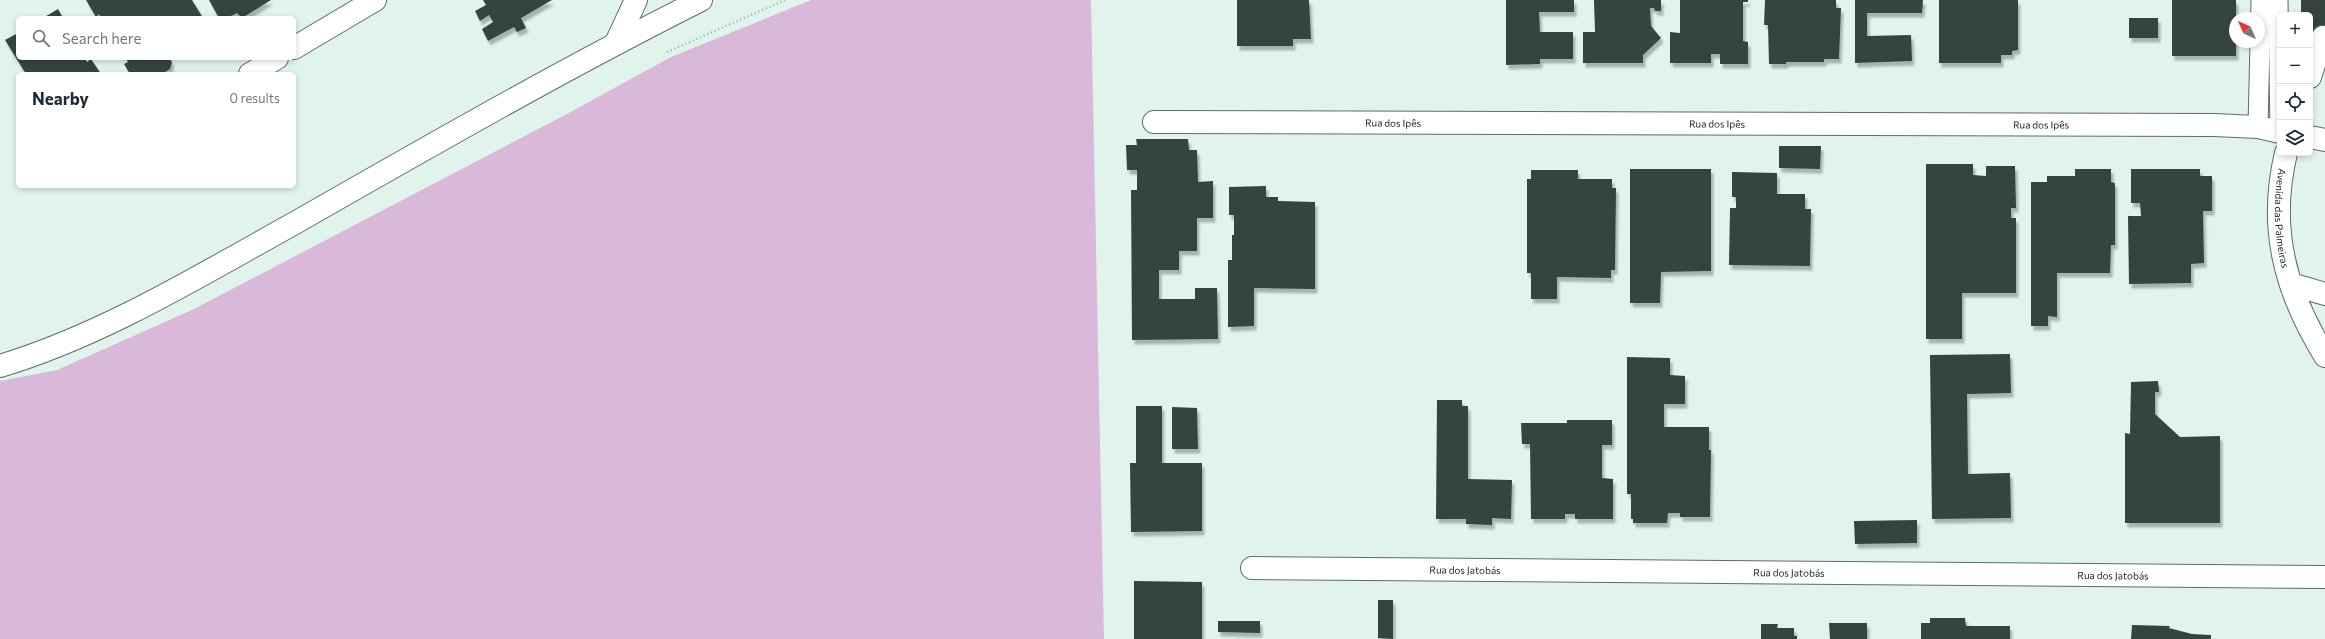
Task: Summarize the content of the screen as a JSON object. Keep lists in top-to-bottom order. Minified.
{"streets":{"street":["Rua dos Ipês","Avenida das Palmeiras","Rua dos Jatobás"]},"north":"top left","page":{"map_buttons":["+","−"],"search":"Search here","heading":["Nearby","0 results"]}}
